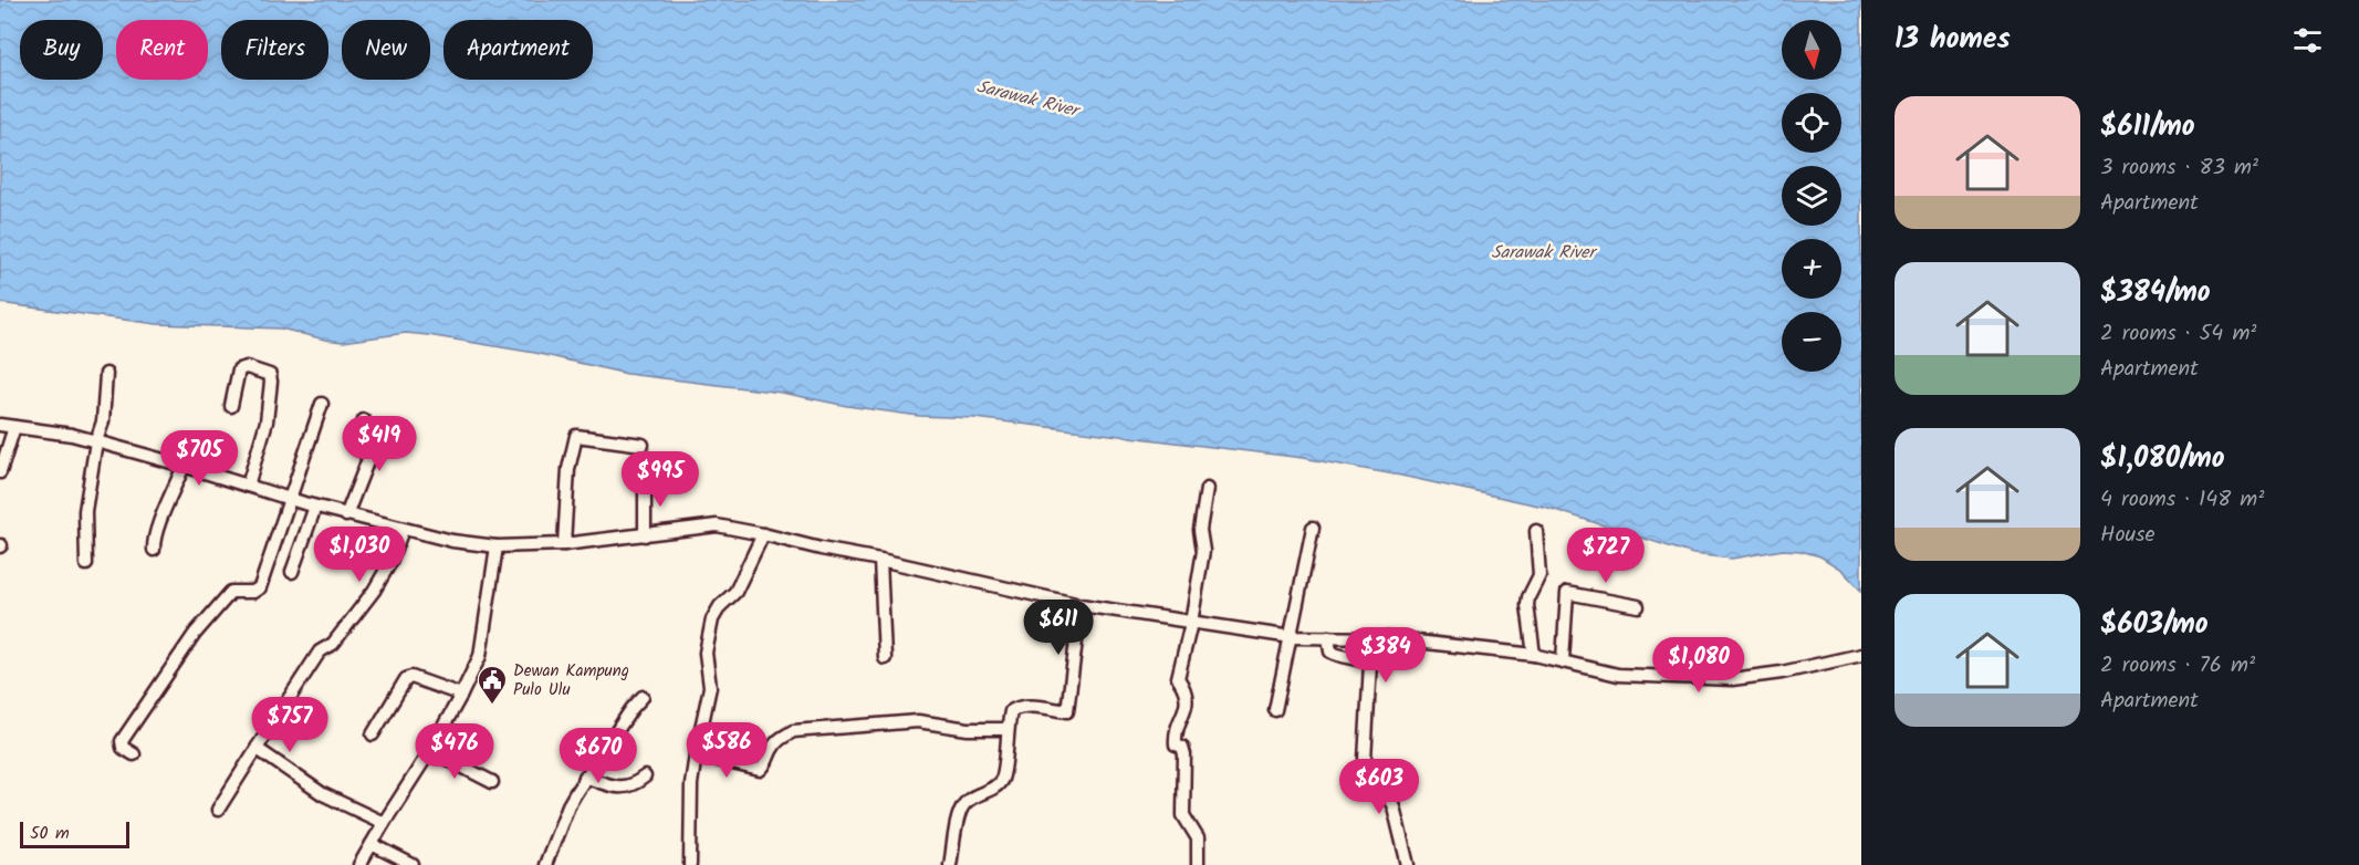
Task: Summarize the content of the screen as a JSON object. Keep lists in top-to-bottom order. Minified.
{"water":["Sarawak River"],"places":{"public building":["Dewan Kampung Pulo Ulu"]},"scale_bar":"50 m","north":"bottom","page":{"heading":"13 homes","map_buttons":["+","−"],"chip":["Buy","Rent","Filters","New","Apartment"],"list":[{"name":"$611/mo","note":"3 rooms · 83 m² · Apartment"},{"name":"$384/mo","note":"2 rooms · 54 m² · Apartment"},{"name":"$1,080/mo","note":"4 rooms · 148 m² · House"},{"name":"$603/mo","note":"2 rooms · 76 m² · Apartment"}],"price":["$419","$705","$995","$1,030","$727","$611","$384","$1,080","$757","$586","$476","$670","$603"],"scale":"50 m"}}
